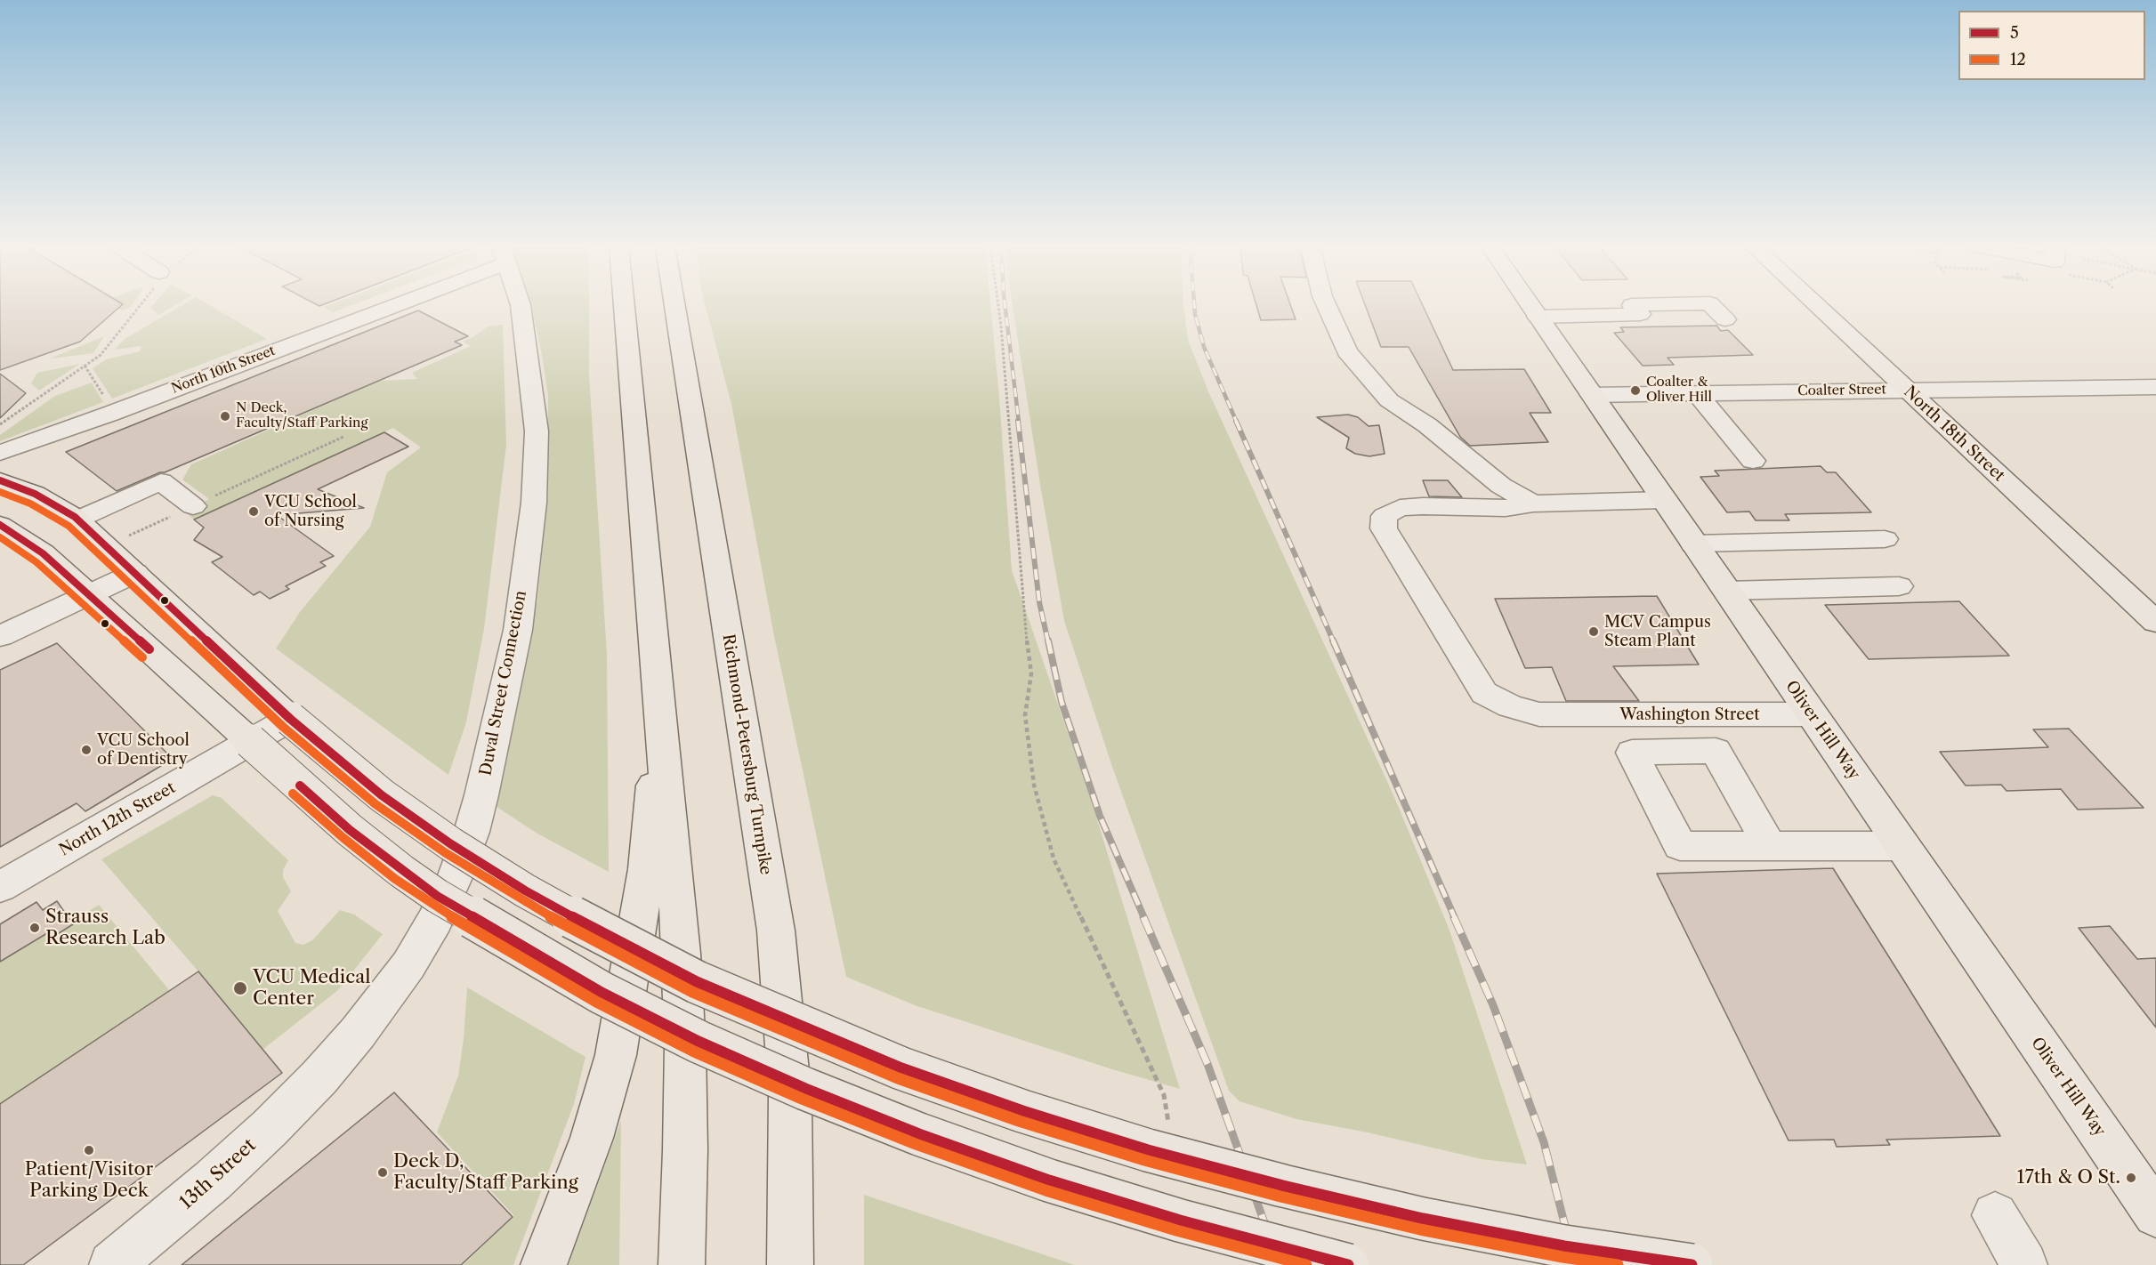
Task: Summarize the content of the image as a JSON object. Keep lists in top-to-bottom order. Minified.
{"streets":{"main road":["North 18th Street","Oliver Hill Way","Richmond-Petersburg Turnpike"],"street":["North 10th Street","Coalter Street","Duval Street Connection","Washington Street","North 12th Street","13th Street"]},"crossings":[["Coalter Street","North 18th Street"],["Coalter Street","Oliver Hill Way"],["Duval Street Connection","13th Street"],["Washington Street","Oliver Hill Way"]],"places":["Coalter & Oliver Hill","N Deck, Faculty/Staff Parking","VCU School of Nursing","MCV Campus Steam Plant","VCU School of Dentistry","Strauss Research Lab","VCU Medical Center","Patient/Visitor Parking Deck","Deck D, Faculty/Staff Parking","17th & O St."],"lines":["transit line 5","transit line 12"],"legend":["5","12"]}
